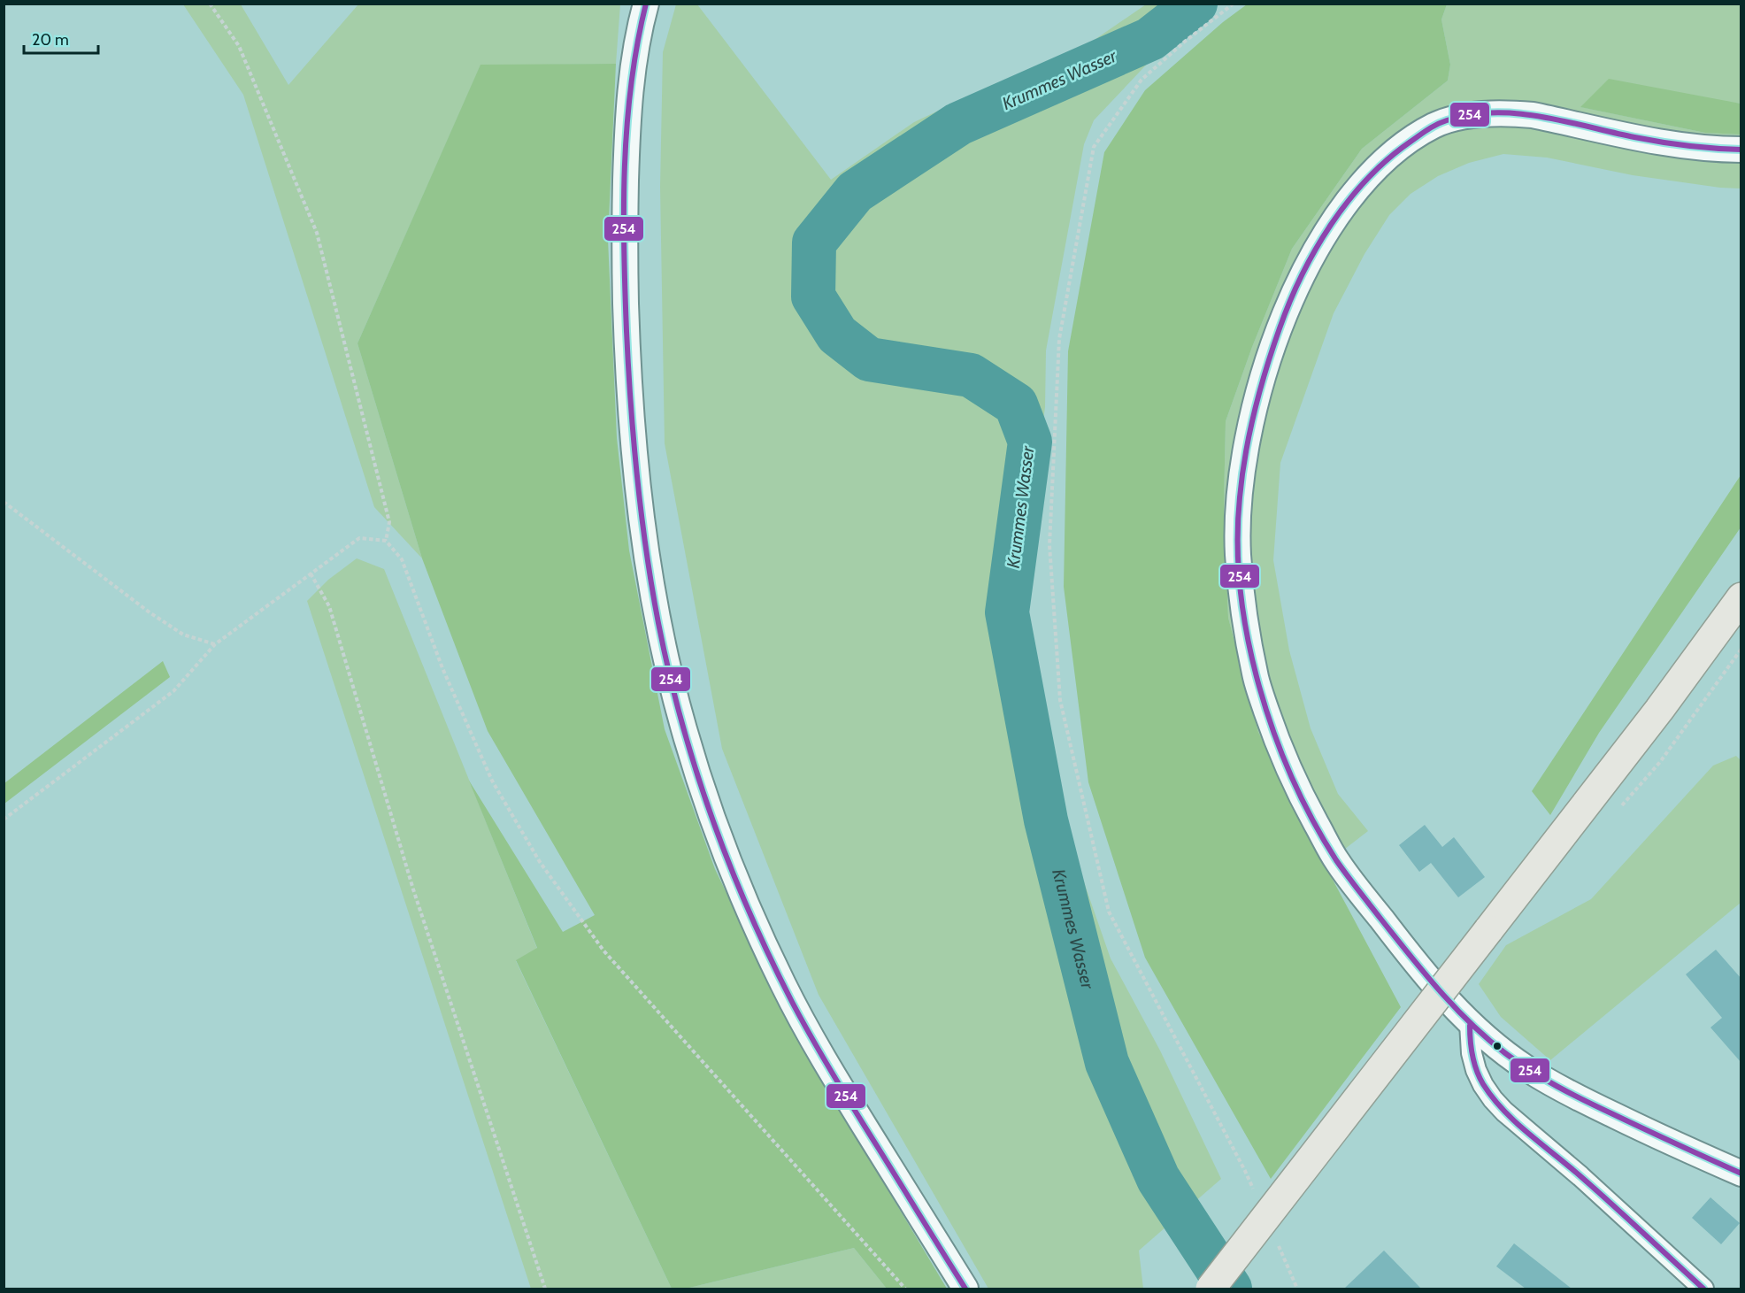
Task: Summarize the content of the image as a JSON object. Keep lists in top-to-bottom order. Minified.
{"water":["Krummes Wasser"],"lines":["transit line 254"],"scale_bar":"20 m"}
